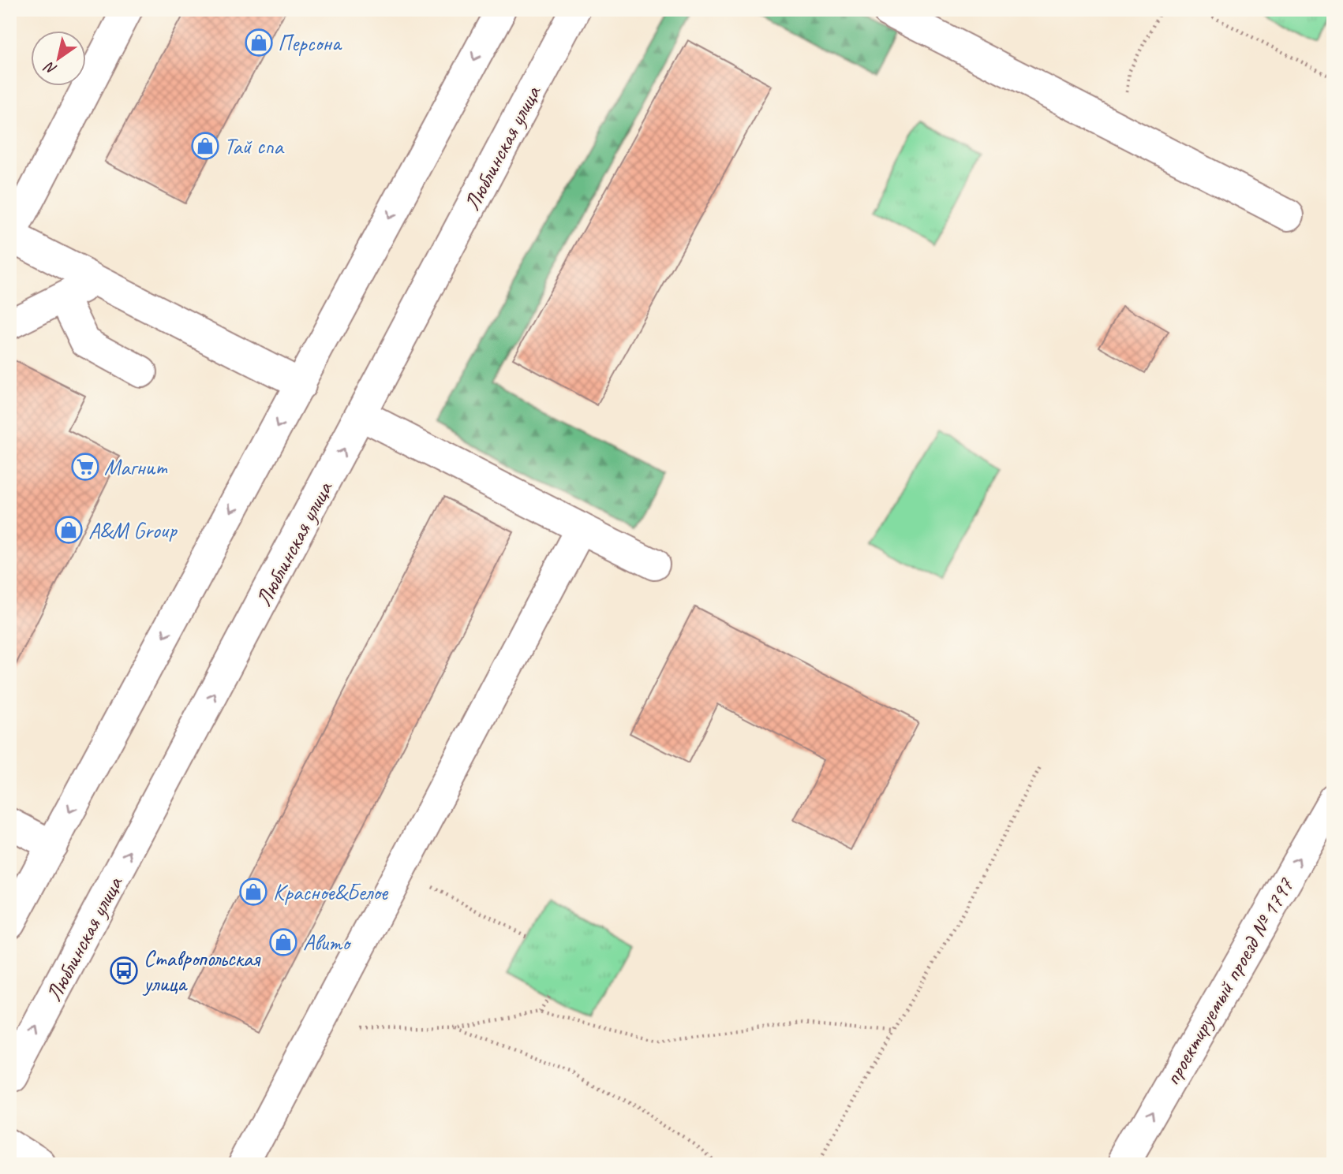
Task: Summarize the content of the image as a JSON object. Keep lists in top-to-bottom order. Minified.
{"streets":{"main road":["Люблинская улица","проектируемый проезд № 1797"]},"one_way":["проектируемый проезд № 1797"],"places":{"shop":["Персона","Тай спа","A&M Group","Красное&Белое","Авито"],"supermarket":["Магнит"],"bus stop":["Ставропольская улица"]},"north":"bottom left"}
